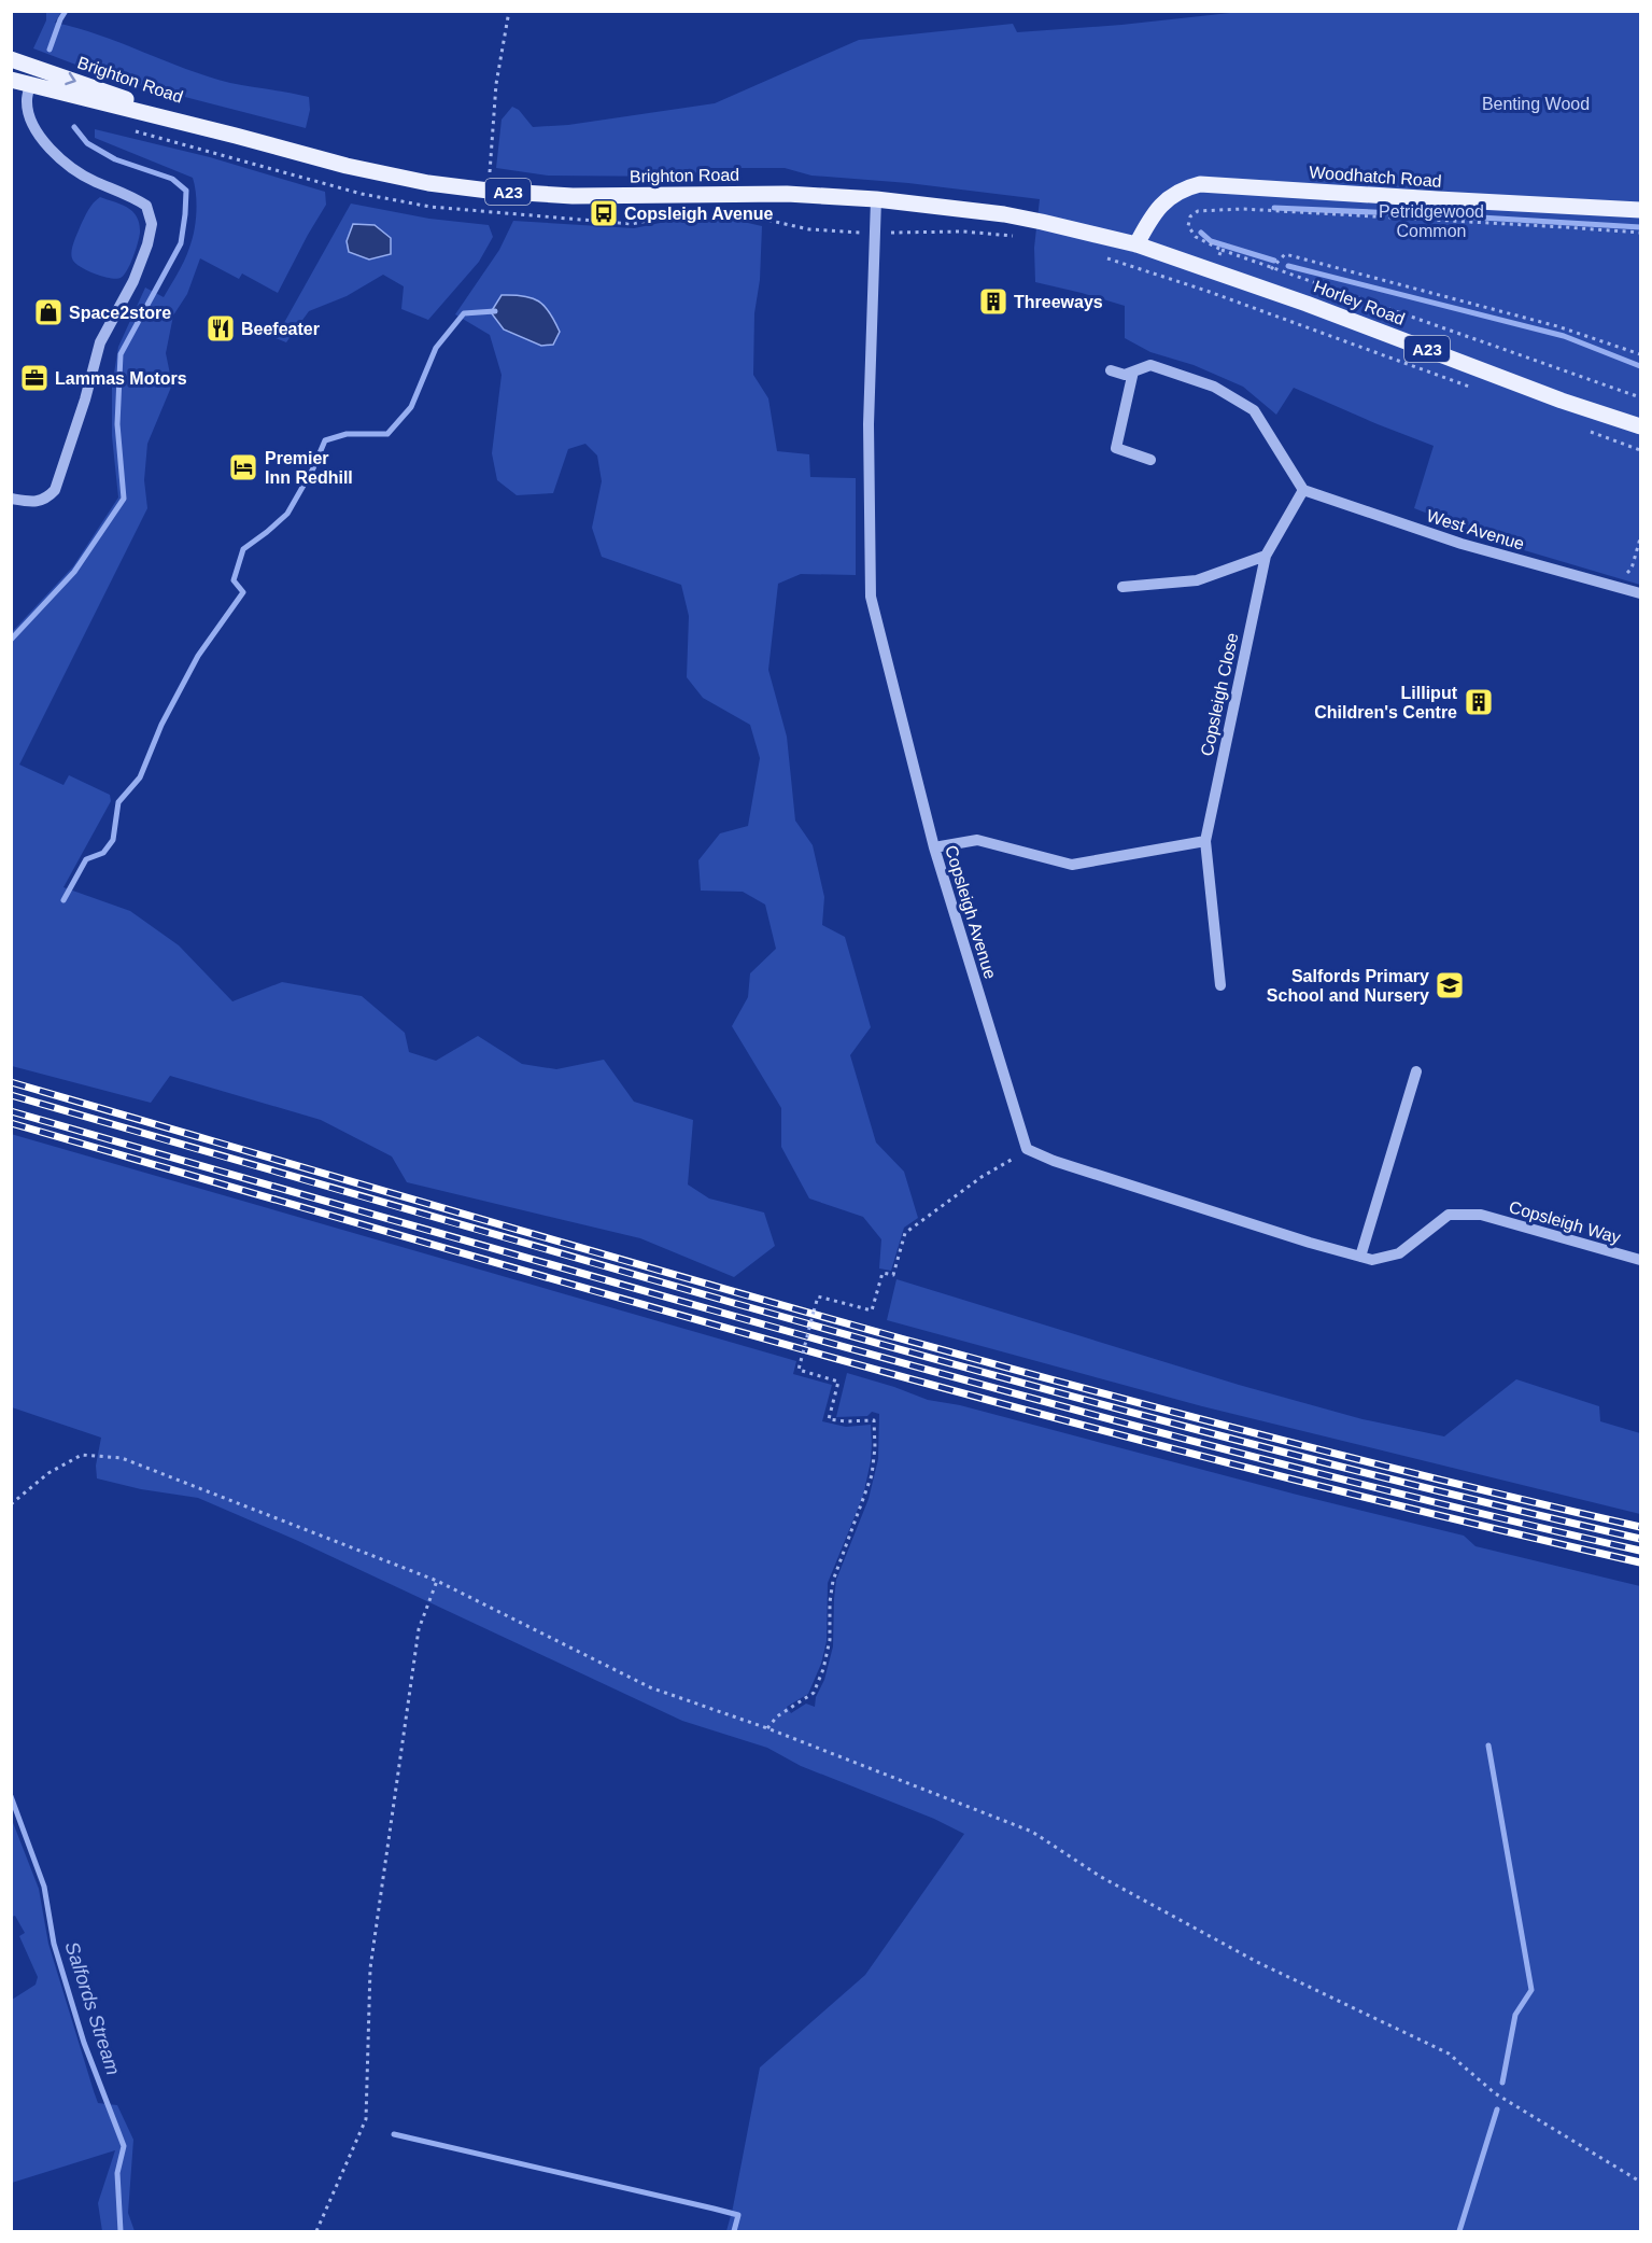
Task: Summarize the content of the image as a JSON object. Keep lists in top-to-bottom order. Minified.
{"streets":{"main road":["Brighton Road","Woodhatch Road","A23","Horley Road"],"street":["West Avenue","Copsleigh Close","Copsleigh Avenue","Copsleigh Way"]},"crossings":[["Brighton Road","Woodhatch Road"],["Brighton Road","Horley Road"],["Brighton Road","Copsleigh Avenue"],["Woodhatch Road","Horley Road"],["West Avenue","Copsleigh Close"]],"water":["Salfords Stream"],"parks":["Benting Wood","Petridgewood Common"],"places":{"bus stop":["Copsleigh Avenue"],"building":["Threeways","Lilliput Children's Centre"],"shop":["Space2store"],"restaurant":["Beefeater"],"office":["Lammas Motors"],"hotel":["Premier Inn Redhill"],"school or university":["Salfords Primary School and Nursery"]}}
